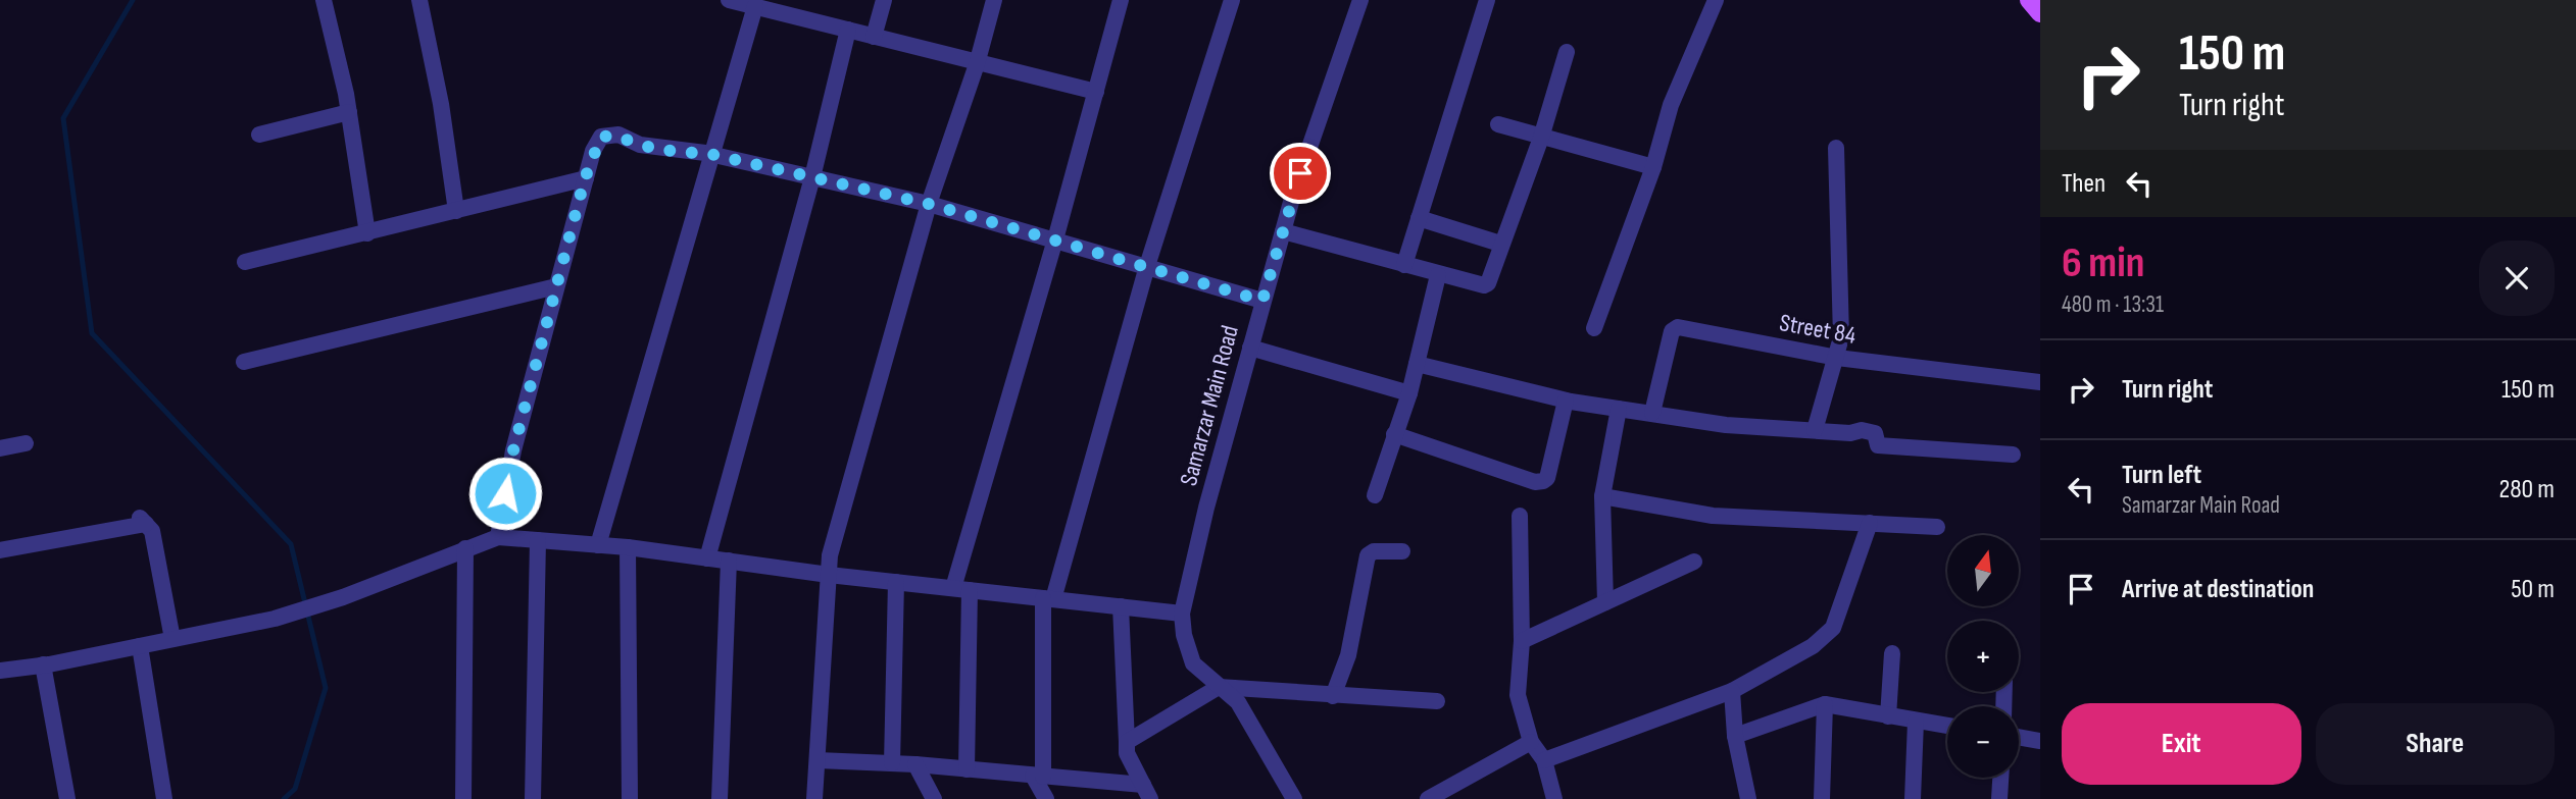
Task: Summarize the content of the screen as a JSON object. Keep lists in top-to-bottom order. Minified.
{"streets":{"street":["Street 84","Samarzar Main Road"]},"north":"top","page":{"turn":["150 m","Turn right"],"then":"Then","heading":["6 min","480 m · 13:31"],"list":[{"name":"Turn right","value":"150 m"},{"name":"Turn left","note":"Samarzar Main Road","value":"280 m"},{"name":"Arrive at destination","value":"50 m"}],"map_buttons":["+","−"],"buttons":["Exit","Share"]}}
